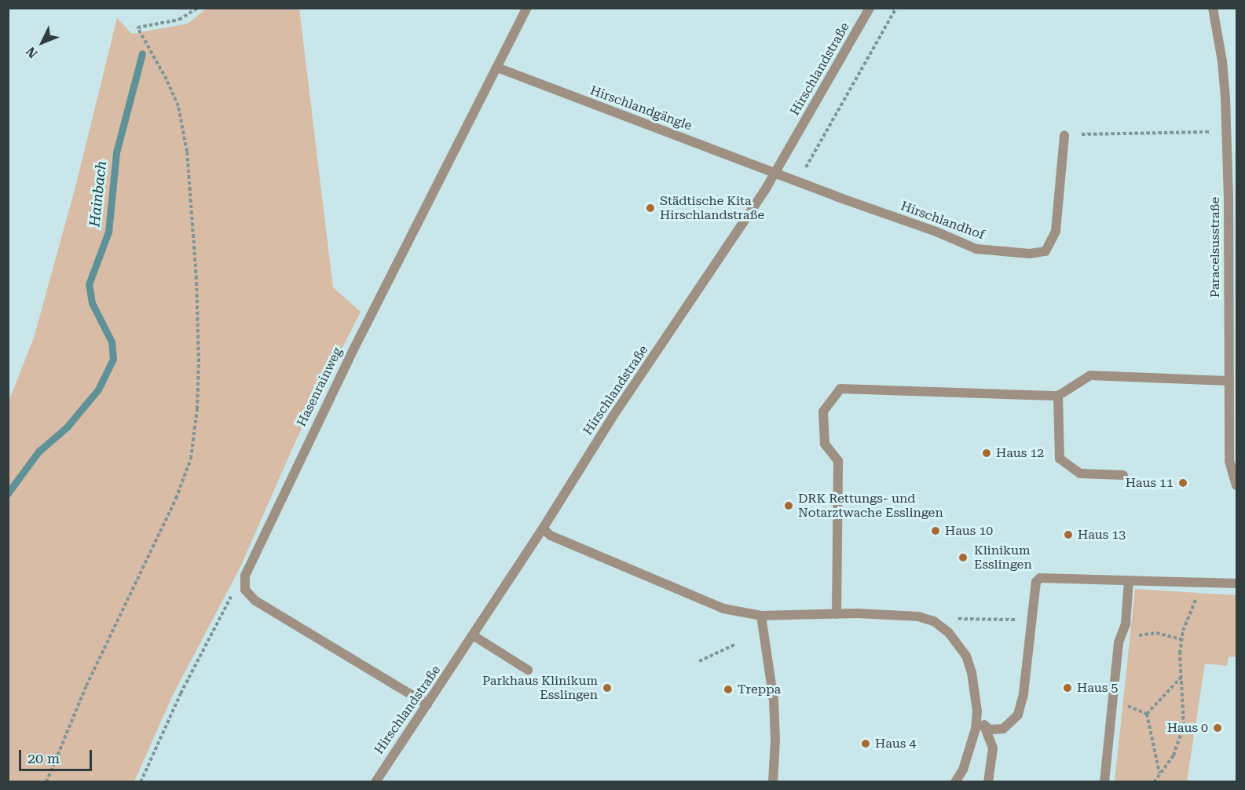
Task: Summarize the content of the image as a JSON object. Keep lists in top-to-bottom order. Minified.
{"streets":{"street":["Hirschlandstraße","Hirschlandgängle","Hirschlandhof","Paracelsusstraße","Hasenrainweg"]},"crossings":[["Hirschlandstraße","Hirschlandgängle"],["Hirschlandstraße","Hirschlandhof"],["Hirschlandgängle","Hirschlandhof"],["Hirschlandgängle","Hasenrainweg"]],"water":["Hainbach"],"places":["Städtische Kita Hirschlandstraße","Haus 12","Haus 11","DRK Rettungs- und Notarztwache Esslingen","Haus 10","Haus 13","Klinikum Esslingen","Parkhaus Klinikum Esslingen","Haus 5","Treppa","Haus 0","Haus 4"],"scale_bar":"20 m","north":"bottom left"}
